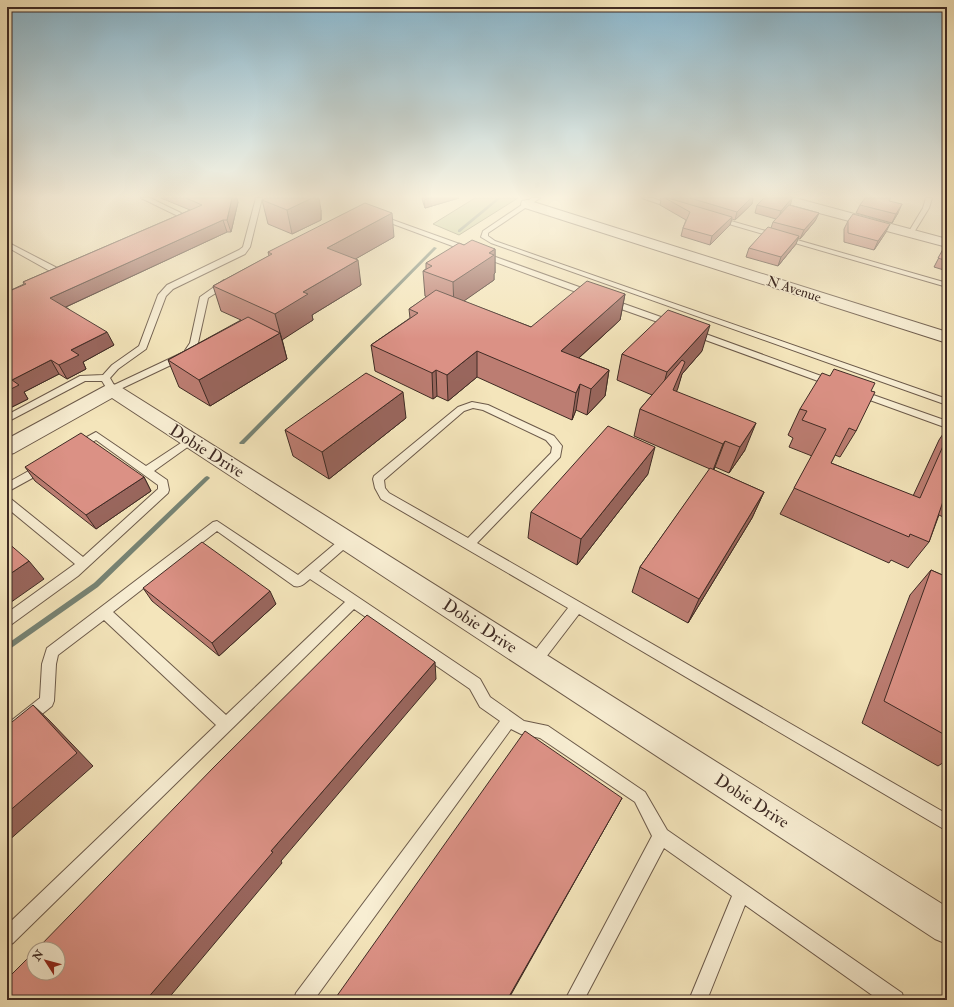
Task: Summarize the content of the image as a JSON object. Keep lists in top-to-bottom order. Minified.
{"streets":{"street":["N Avenue","Dobie Drive"]},"north":"top left"}
